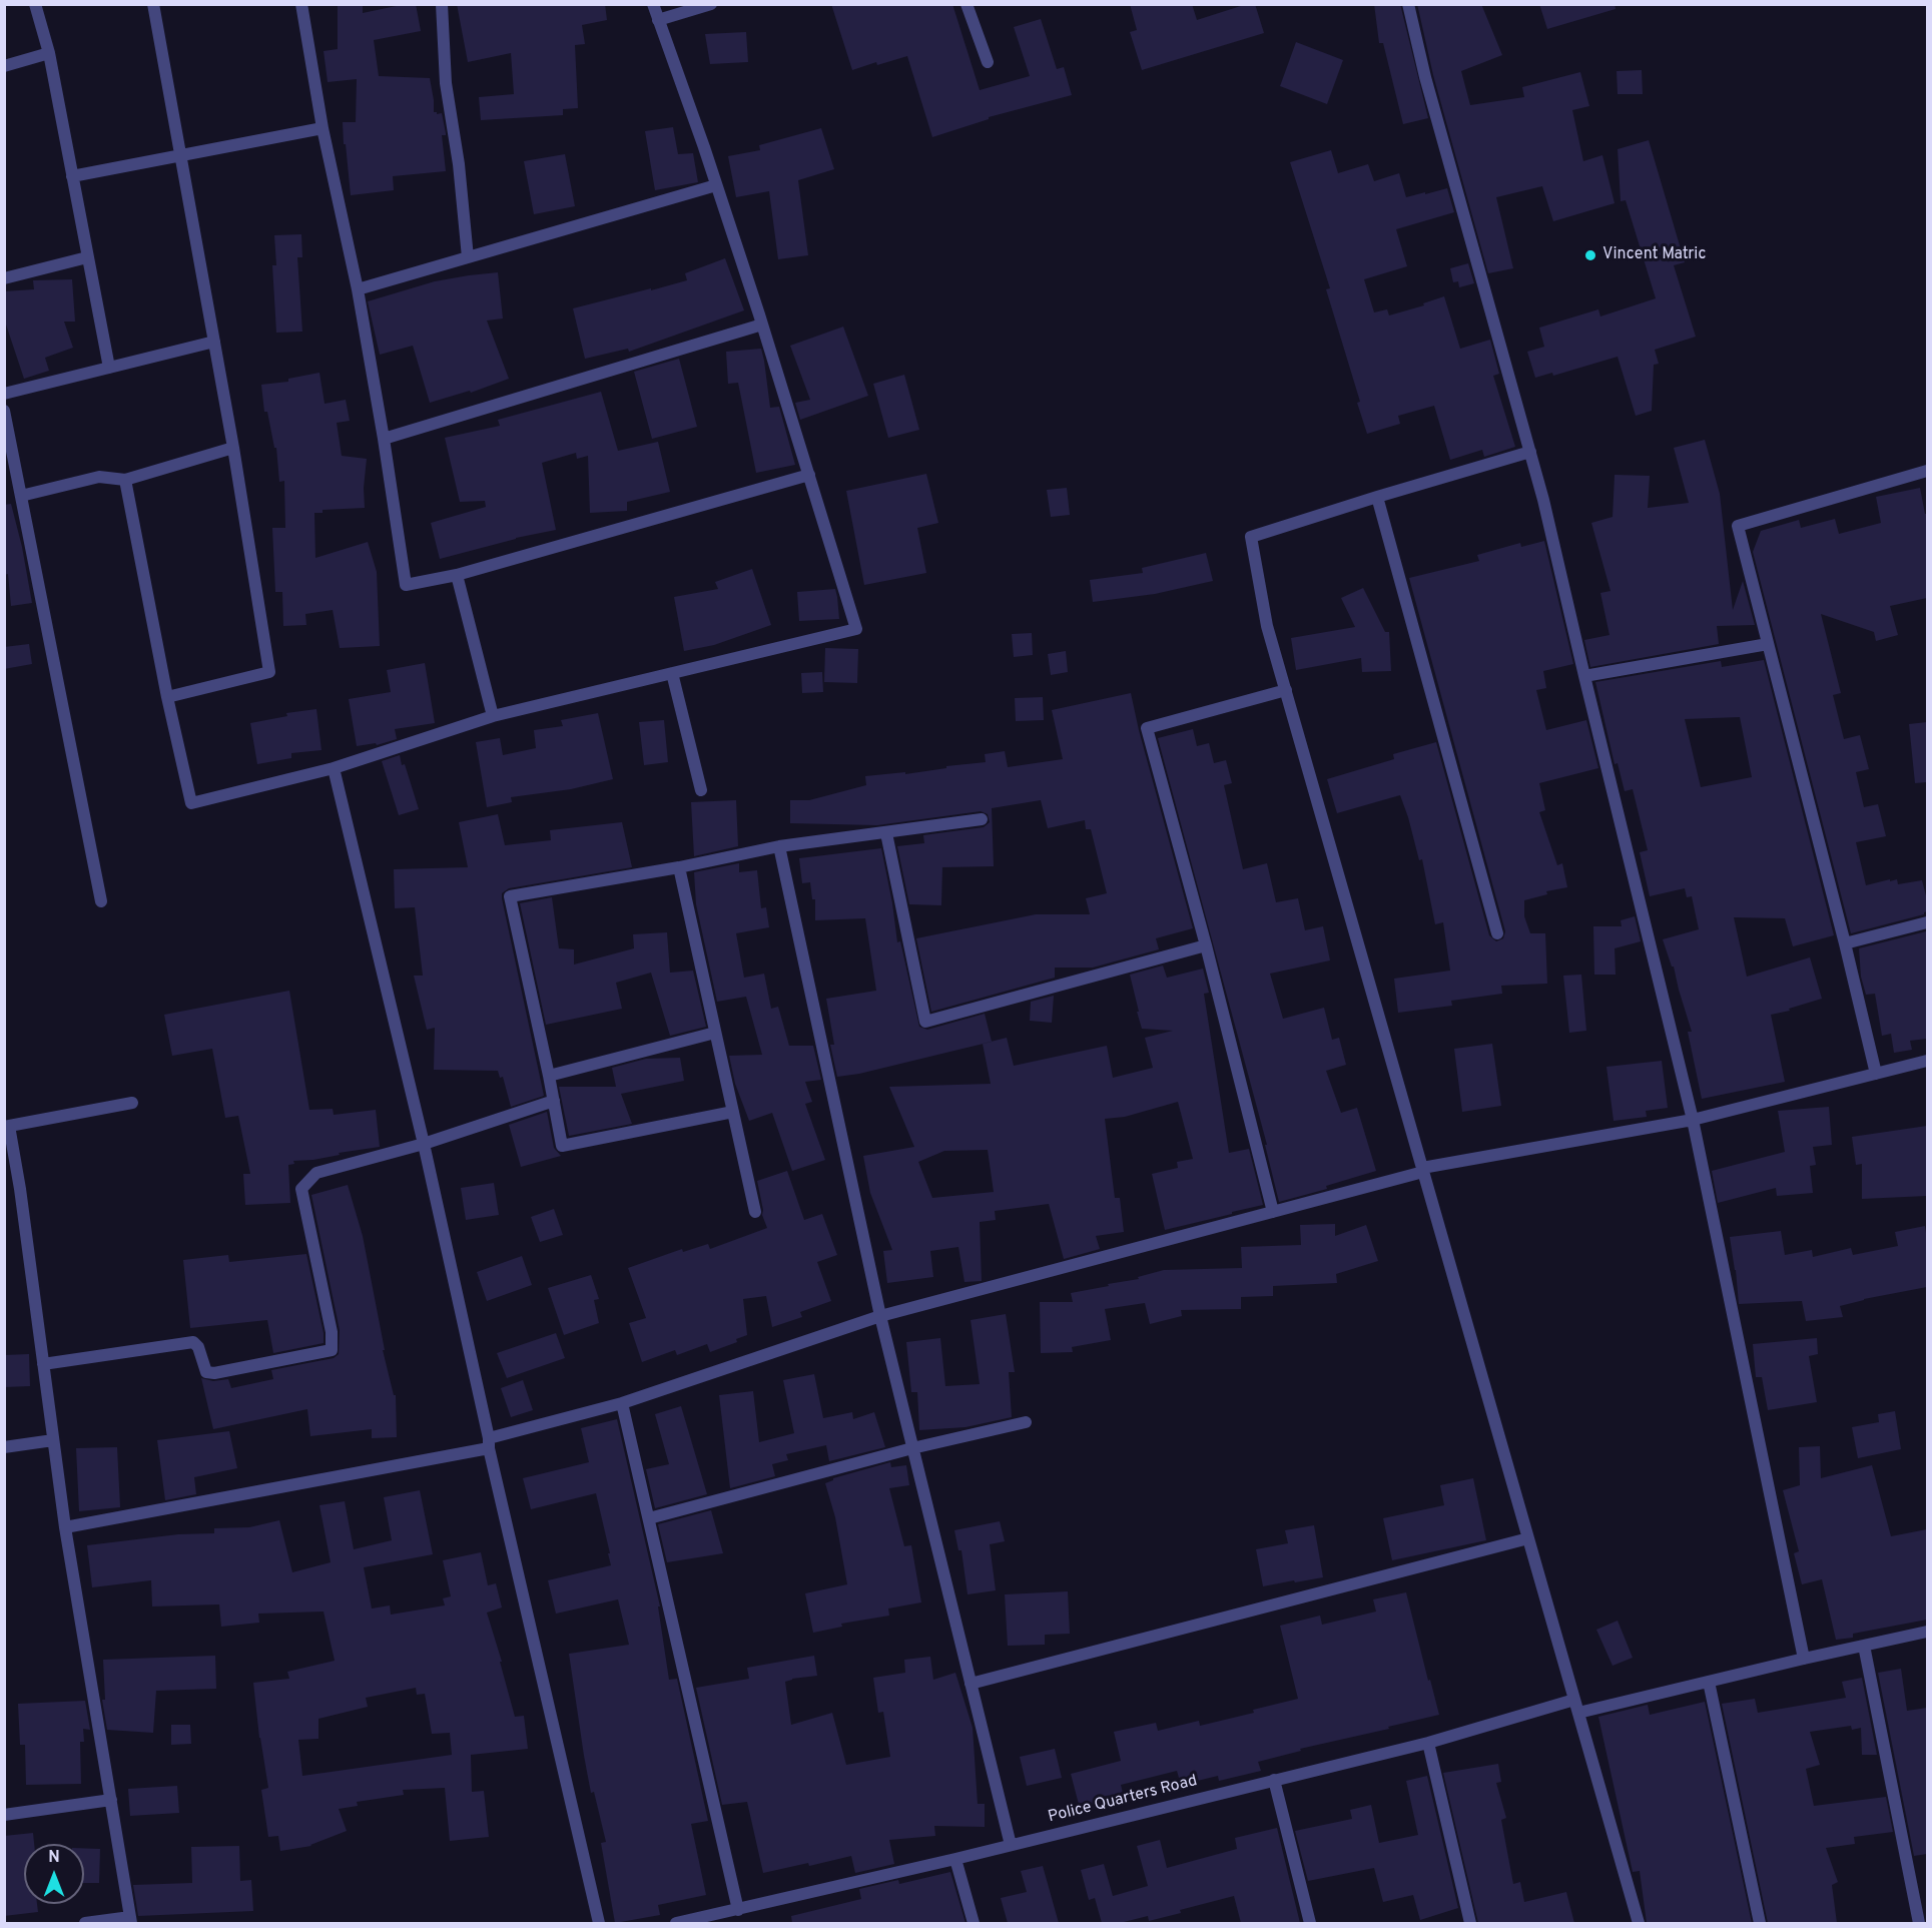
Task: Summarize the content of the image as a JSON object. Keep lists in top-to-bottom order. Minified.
{"streets":{"street":["Police Quarters Road"]},"places":["Vincent Matric"],"north":"top"}
